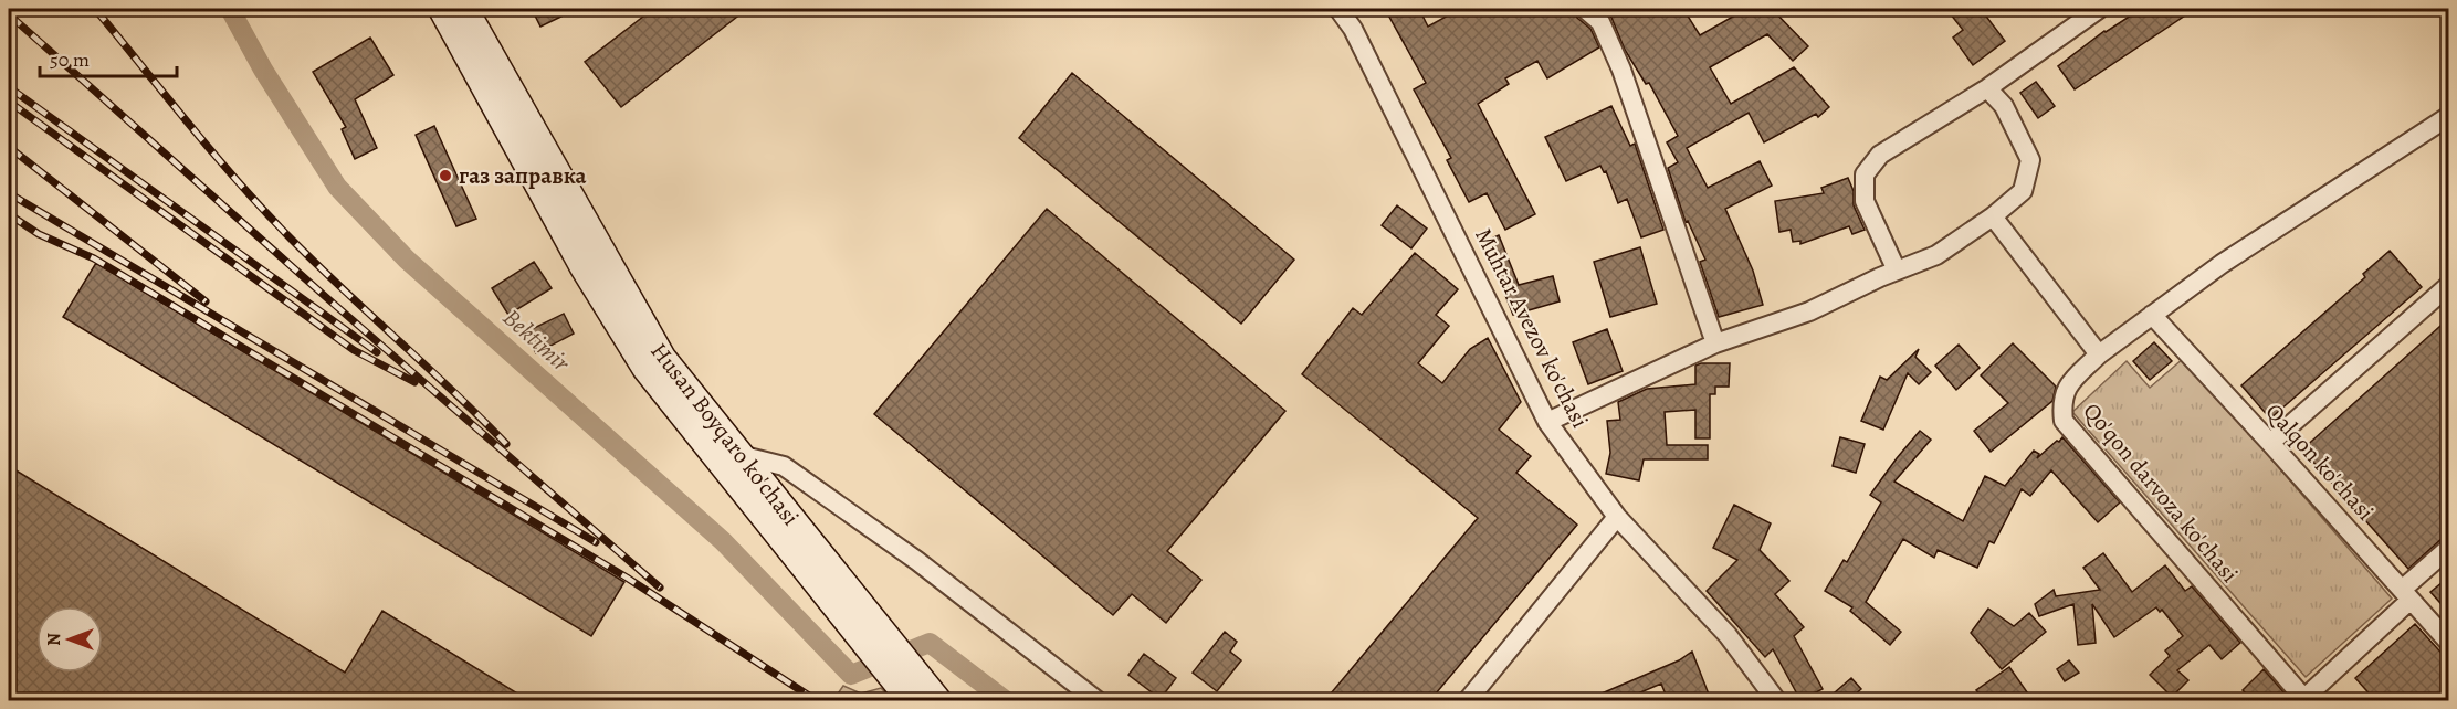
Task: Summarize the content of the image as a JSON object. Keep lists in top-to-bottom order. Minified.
{"streets":{"main road":["Husan Boyqaro ko'chasi"],"street":["Muhtar Avezov ko'chasi","Qalqon ko'chasi","Qo'qon darvoza ko'chasi"]},"crossings":[["Qalqon ko'chasi","Qo'qon darvoza ko'chasi"]],"water":["Bektimir"],"places":["газ заправка"],"scale_bar":"50 m","north":"left"}
